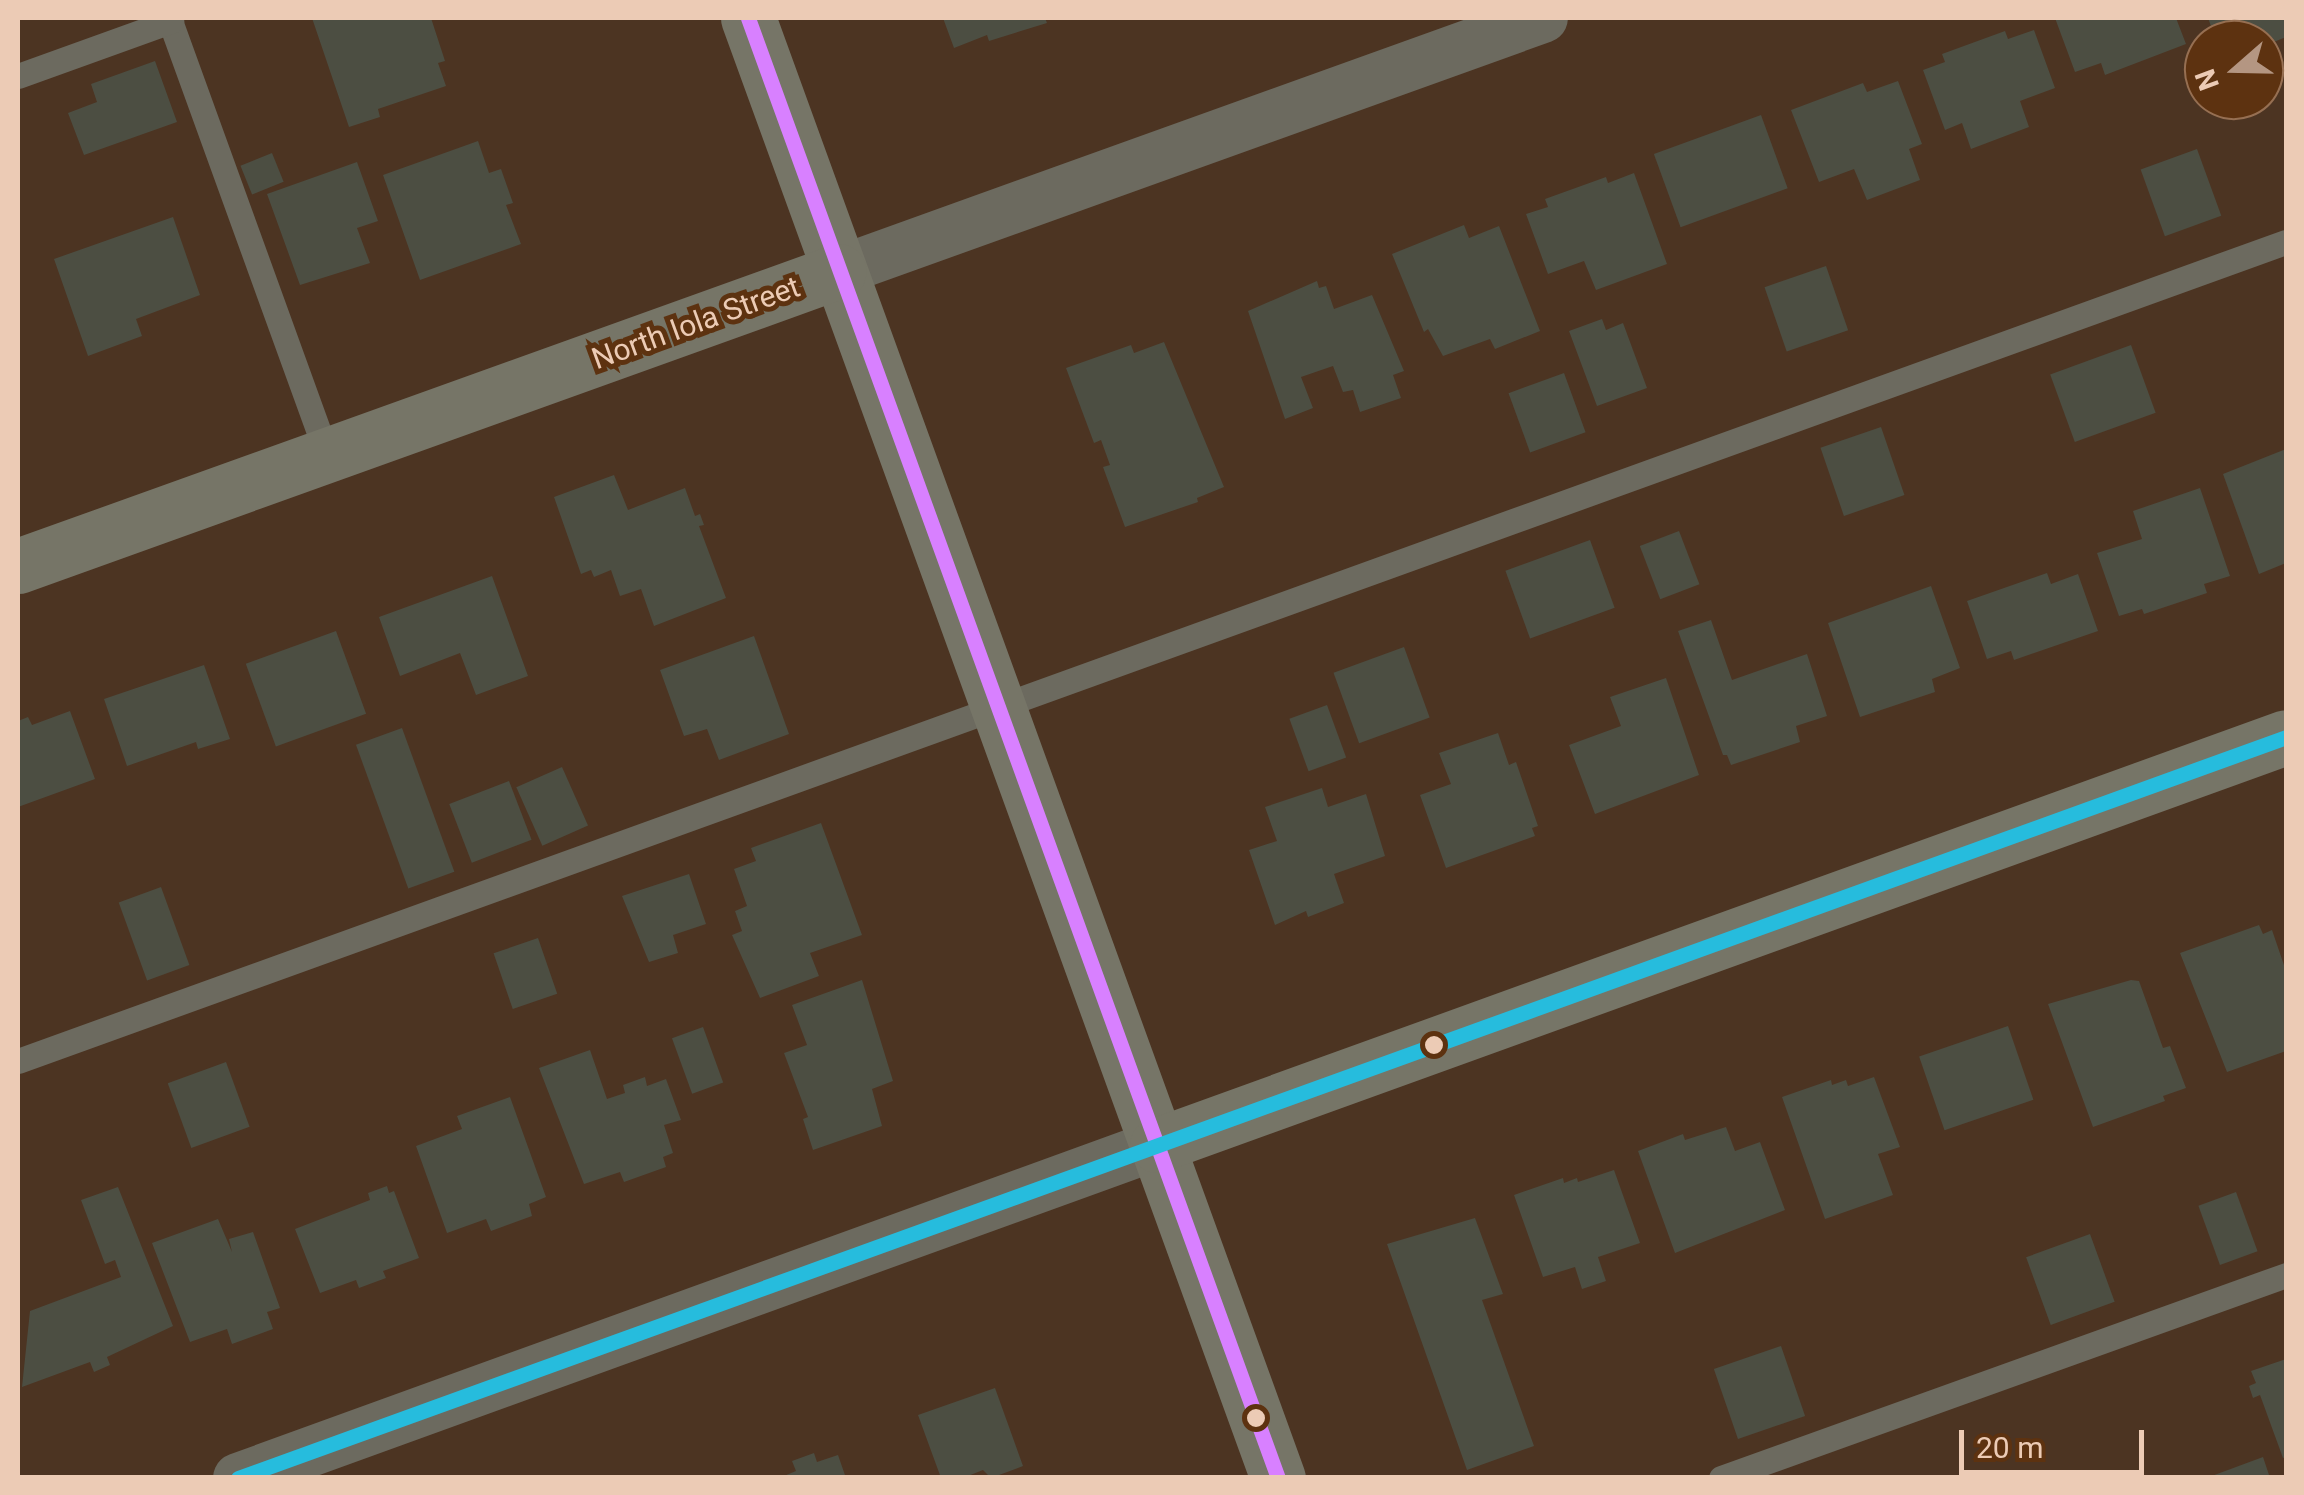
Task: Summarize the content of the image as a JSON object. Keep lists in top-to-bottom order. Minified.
{"streets":{"street":["North Iola Street"]},"scale_bar":"20 m","north":"left"}
